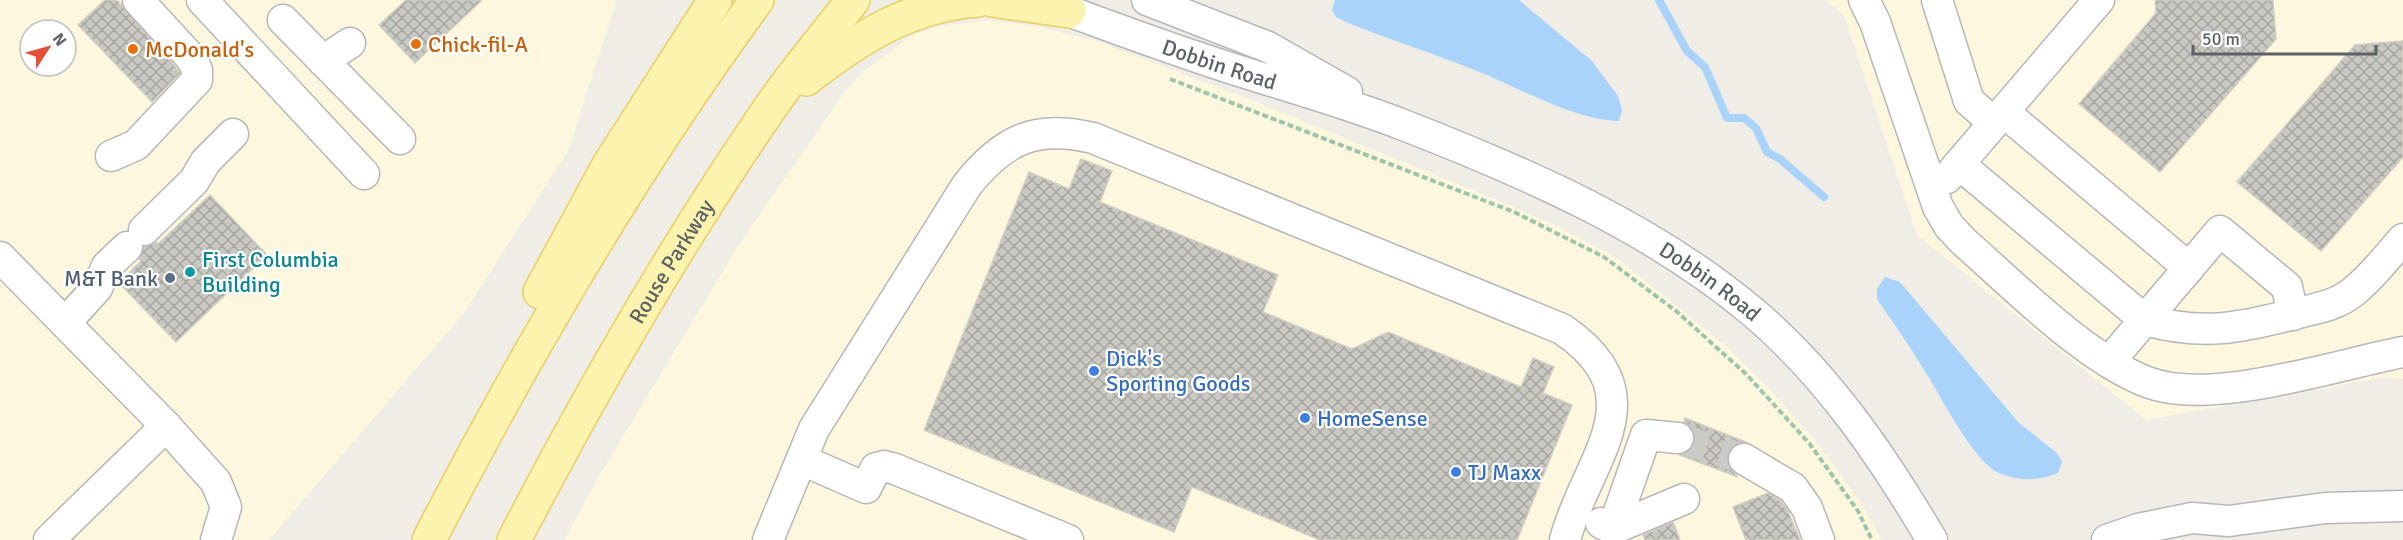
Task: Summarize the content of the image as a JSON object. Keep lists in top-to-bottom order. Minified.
{"streets":{"main road":["Rouse Parkway"],"street":["Dobbin Road"]},"places":["Chick-fil-A","McDonald's","First Columbia Building","M&T Bank","Dick's Sporting Goods","HomeSense","TJ Maxx"],"scale_bar":"50 m","north":"top right"}
